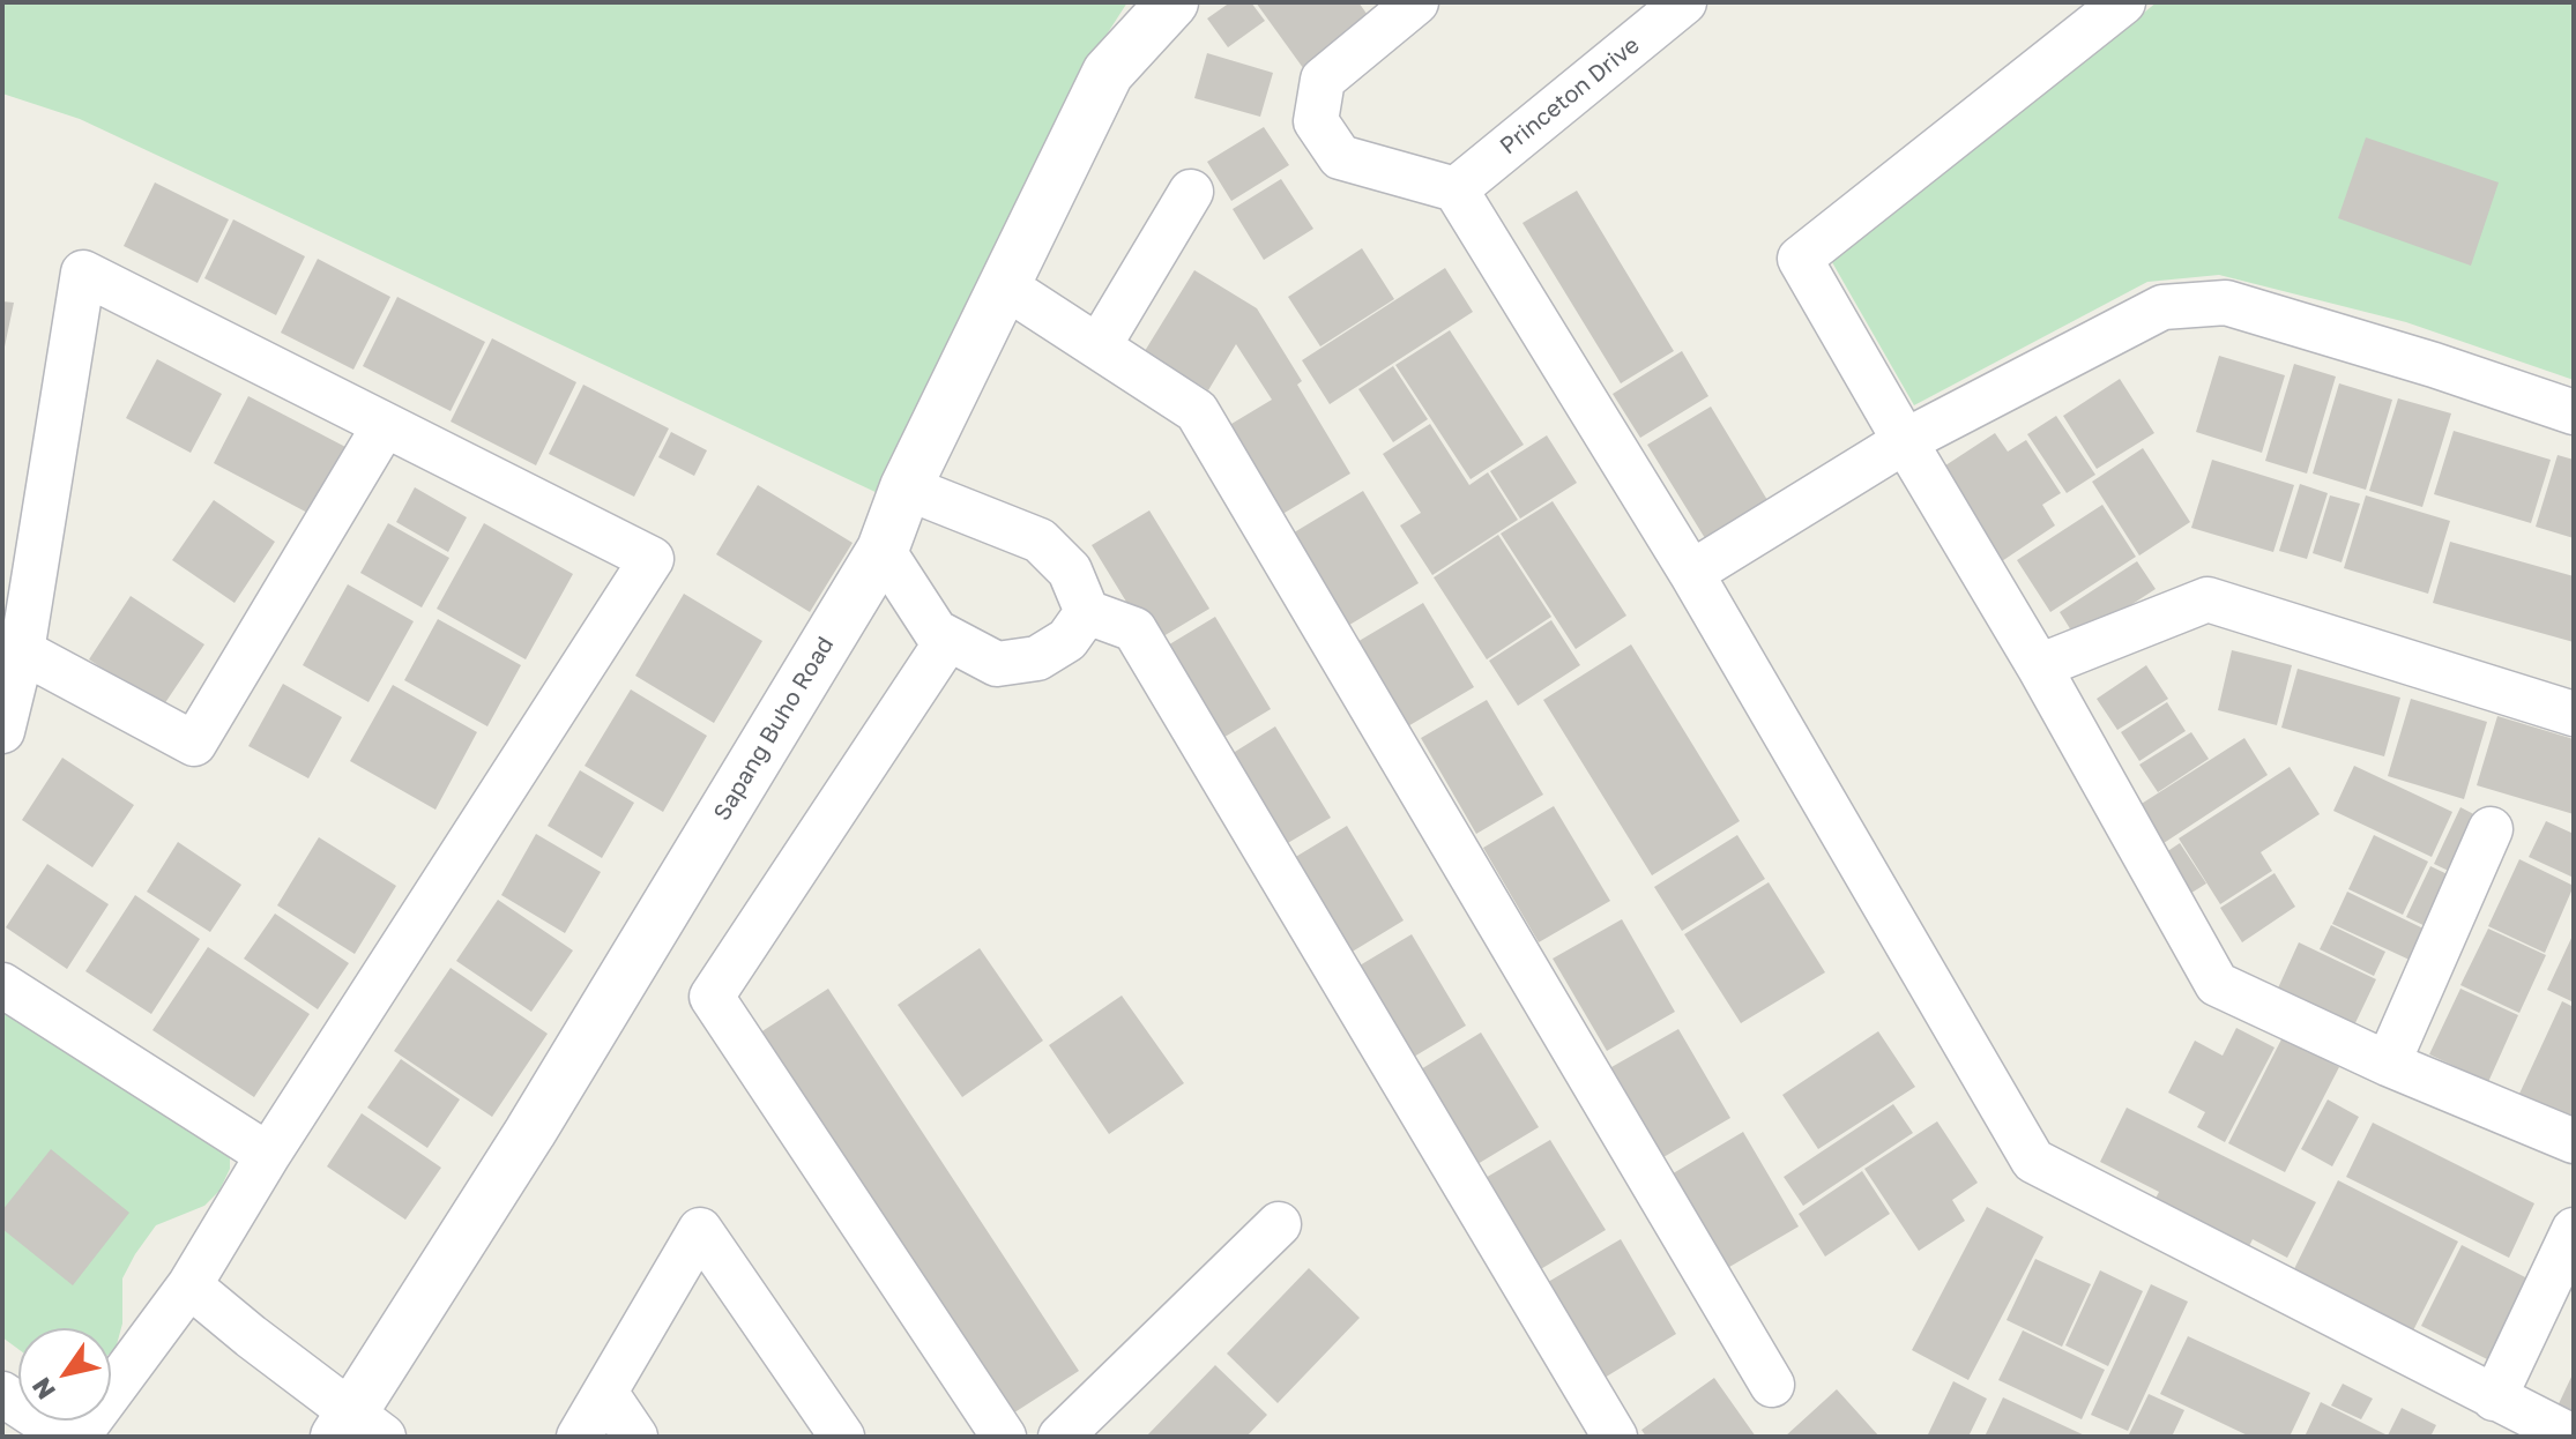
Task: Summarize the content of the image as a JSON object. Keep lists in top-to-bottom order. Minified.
{"streets":{"street":["Princeton Drive","Sapang Buho Road"]},"north":"bottom left"}
